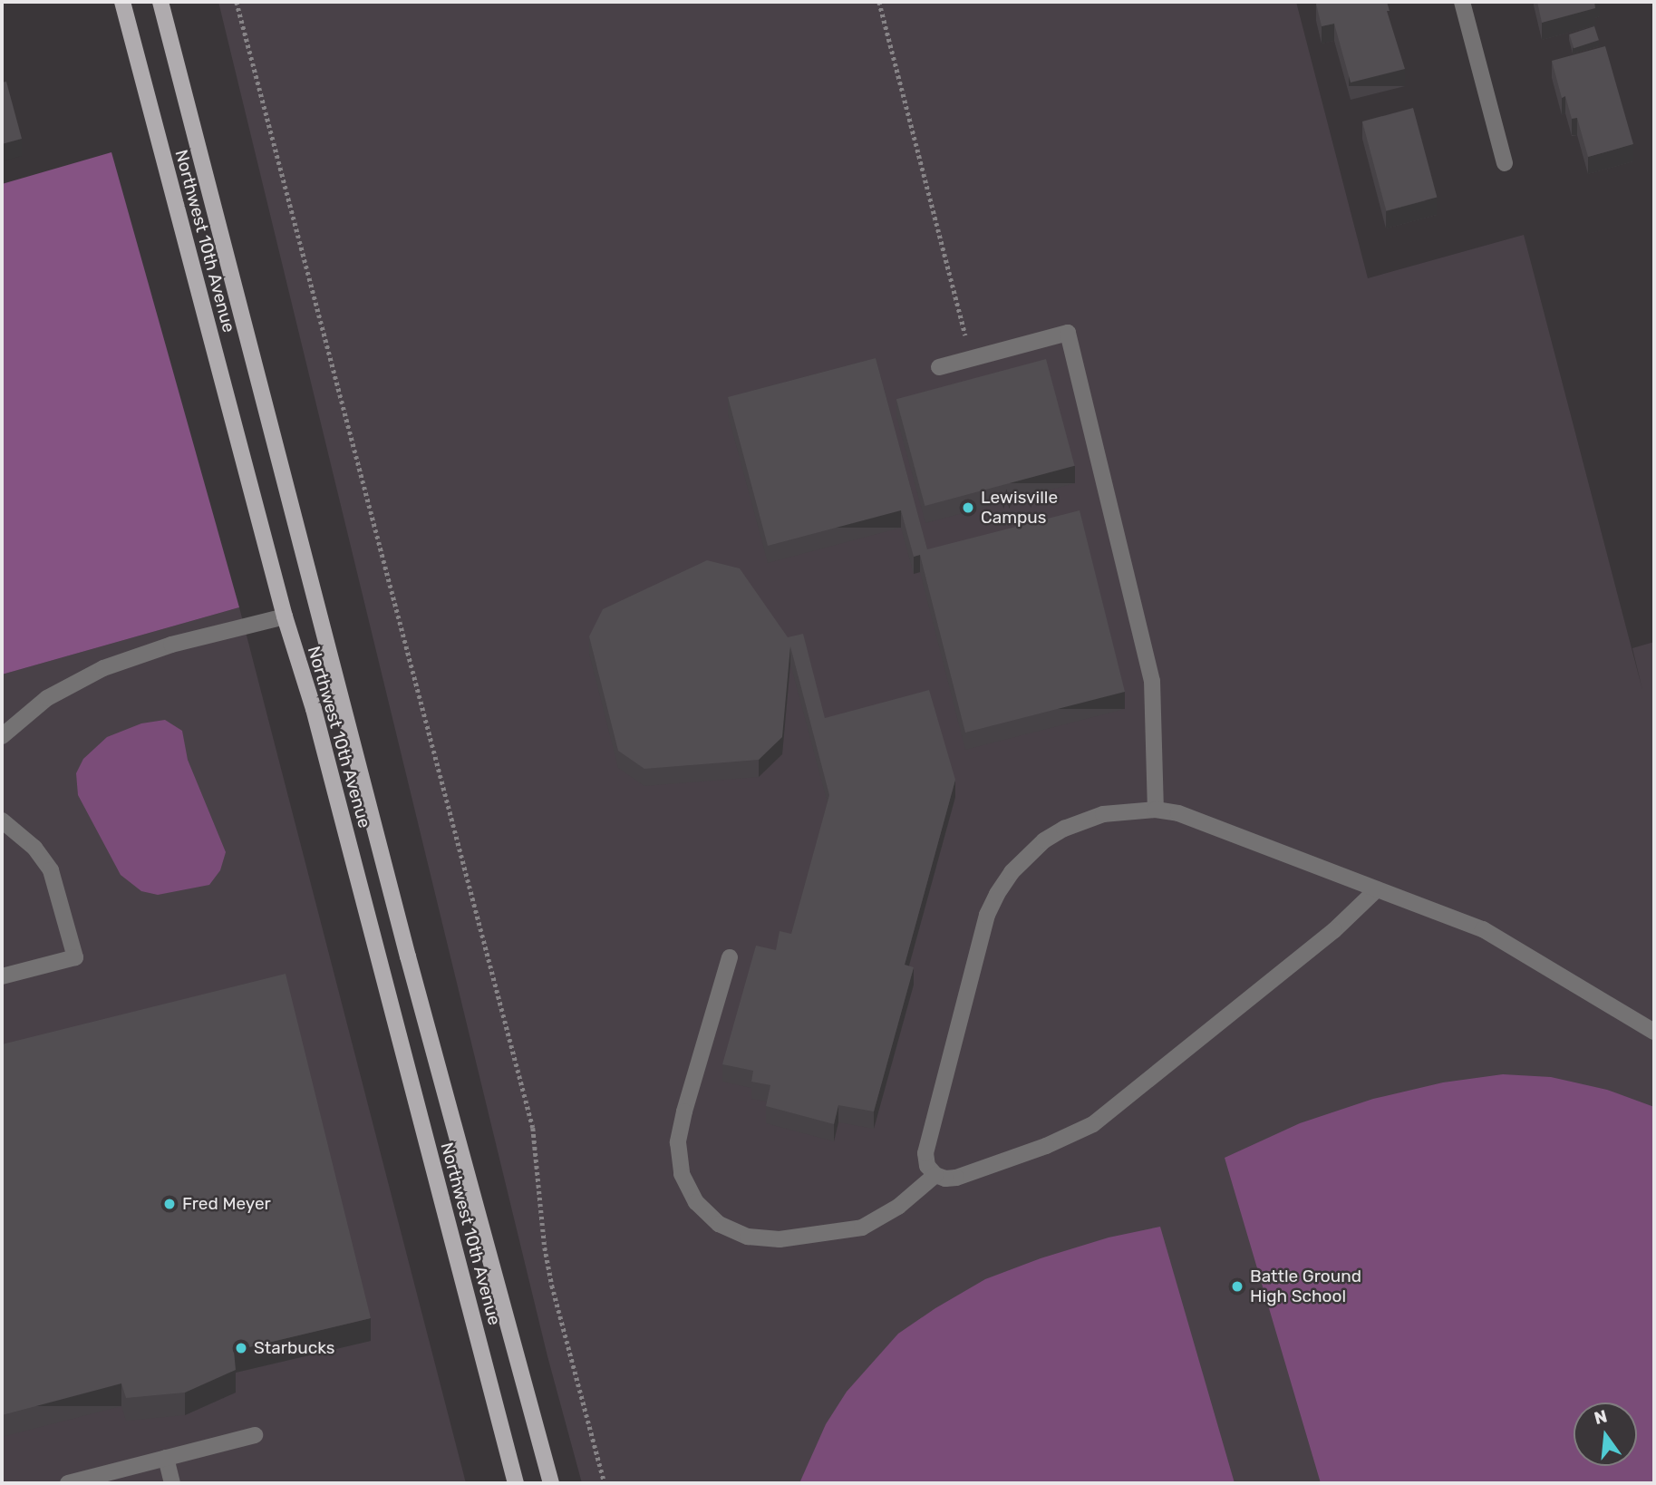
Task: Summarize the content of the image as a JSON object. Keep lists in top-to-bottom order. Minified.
{"streets":{"main road":["Northwest 10th Avenue"]},"places":["Lewisville Campus","Fred Meyer","Battle Ground High School","Starbucks"],"north":"top"}
